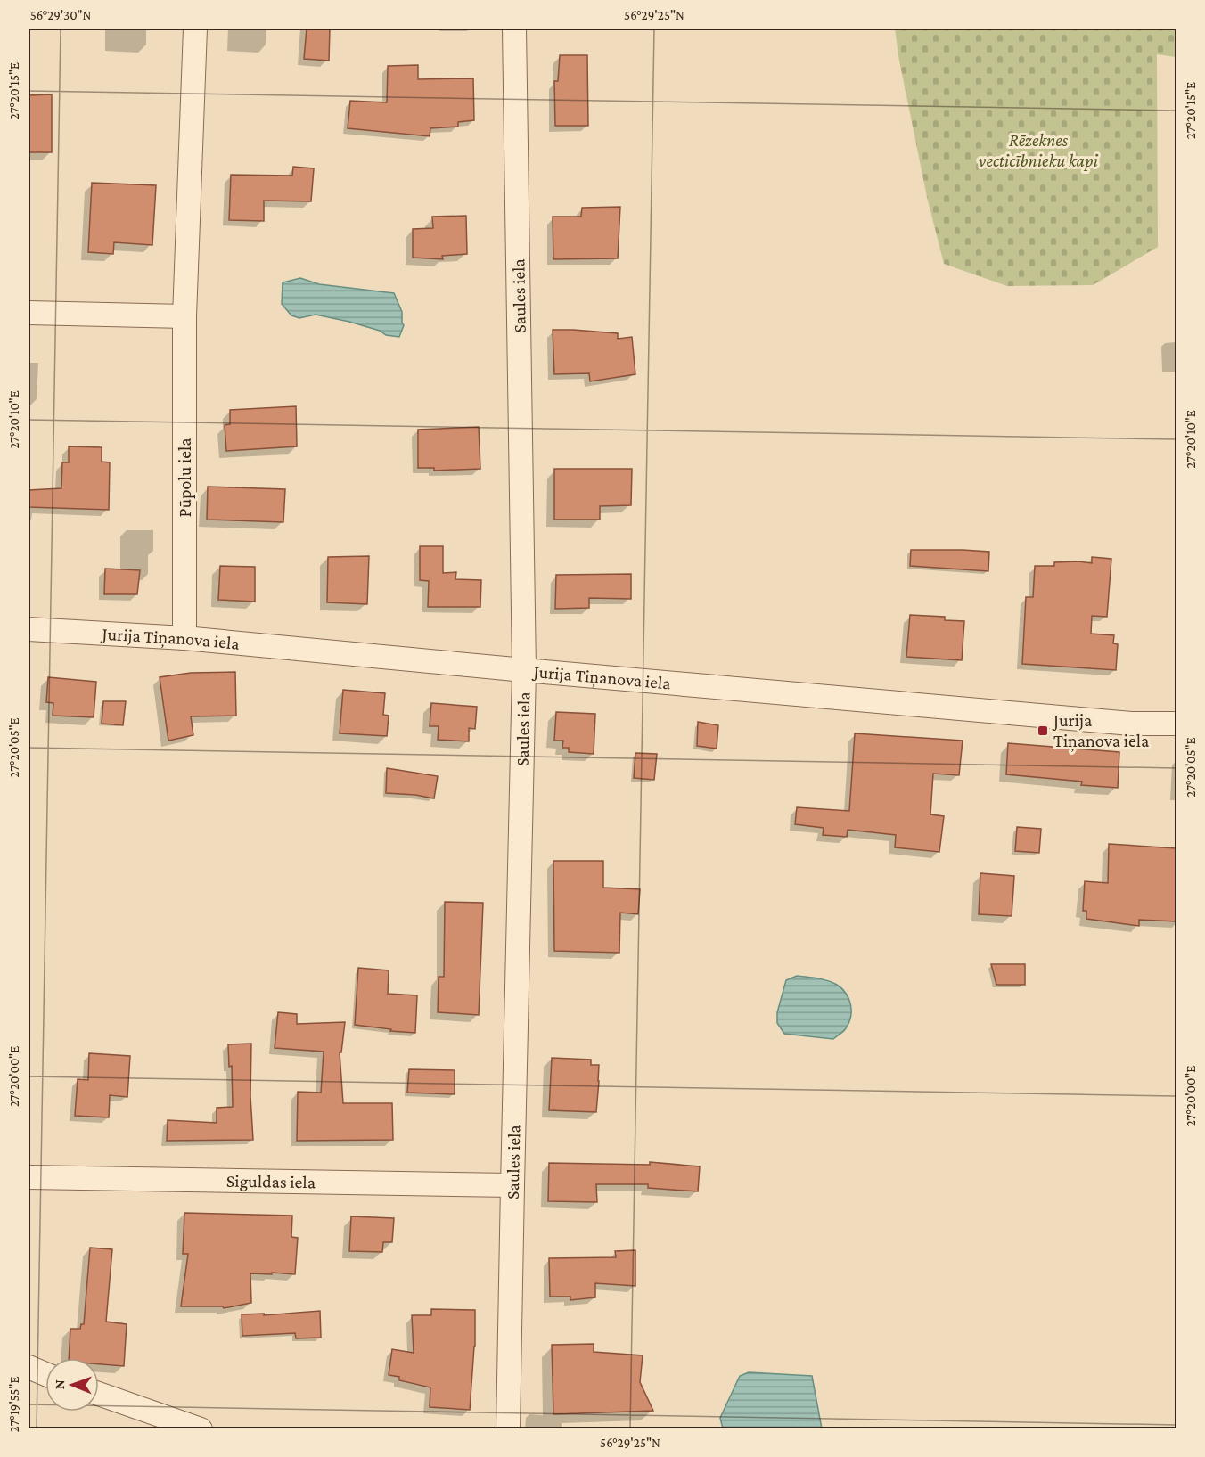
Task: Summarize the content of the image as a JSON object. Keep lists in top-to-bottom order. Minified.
{"streets":{"street":["Saules iela","Pūpolu iela","Jurija Tiņanova iela","Siguldas iela"]},"crossings":[["Saules iela","Jurija Tiņanova iela"],["Saules iela","Siguldas iela"],["Pūpolu iela","Jurija Tiņanova iela"]],"parks":["Rēzeknes vecticībnieku kapi"],"places":{"transit":["Jurija Tiņanova iela"]},"north":"left","coordinates":["56°29'30\"N","56°29'25\"N","27°20'15\"E","27°20'10\"E","27°20'05\"E","27°20'00\"E","27°19'55\"E"]}
